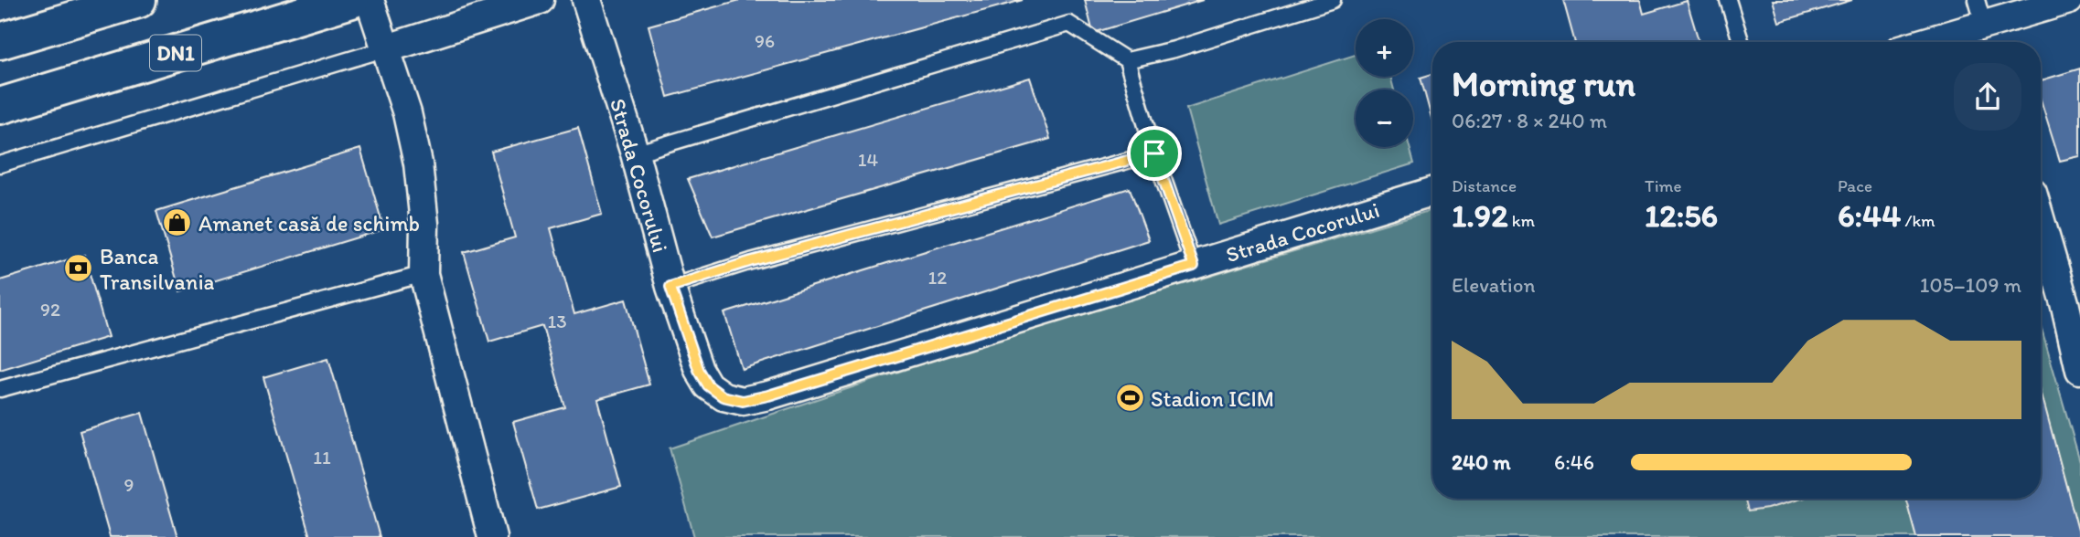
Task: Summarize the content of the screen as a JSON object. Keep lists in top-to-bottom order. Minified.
{"streets":{"main road":["DN1"],"street":["Strada Cocorului"]},"places":{"shop":["Amanet casă de schimb"],"bank":["Banca Transilvania"],"sports":["Stadion ICIM"]},"house_numbers":["96","14","12","92","13","11","9"],"page":{"map_buttons":["+","−"],"heading":["Morning run","06:27 · 8 × 240 m"],"stats":[["Distance","1.92 km"],["Time","12:56"],["Pace","6:44 /km"]],"chart":["Elevation","105–109 m"],"list":[{"name":"240 m","note":"6:46"}]}}
